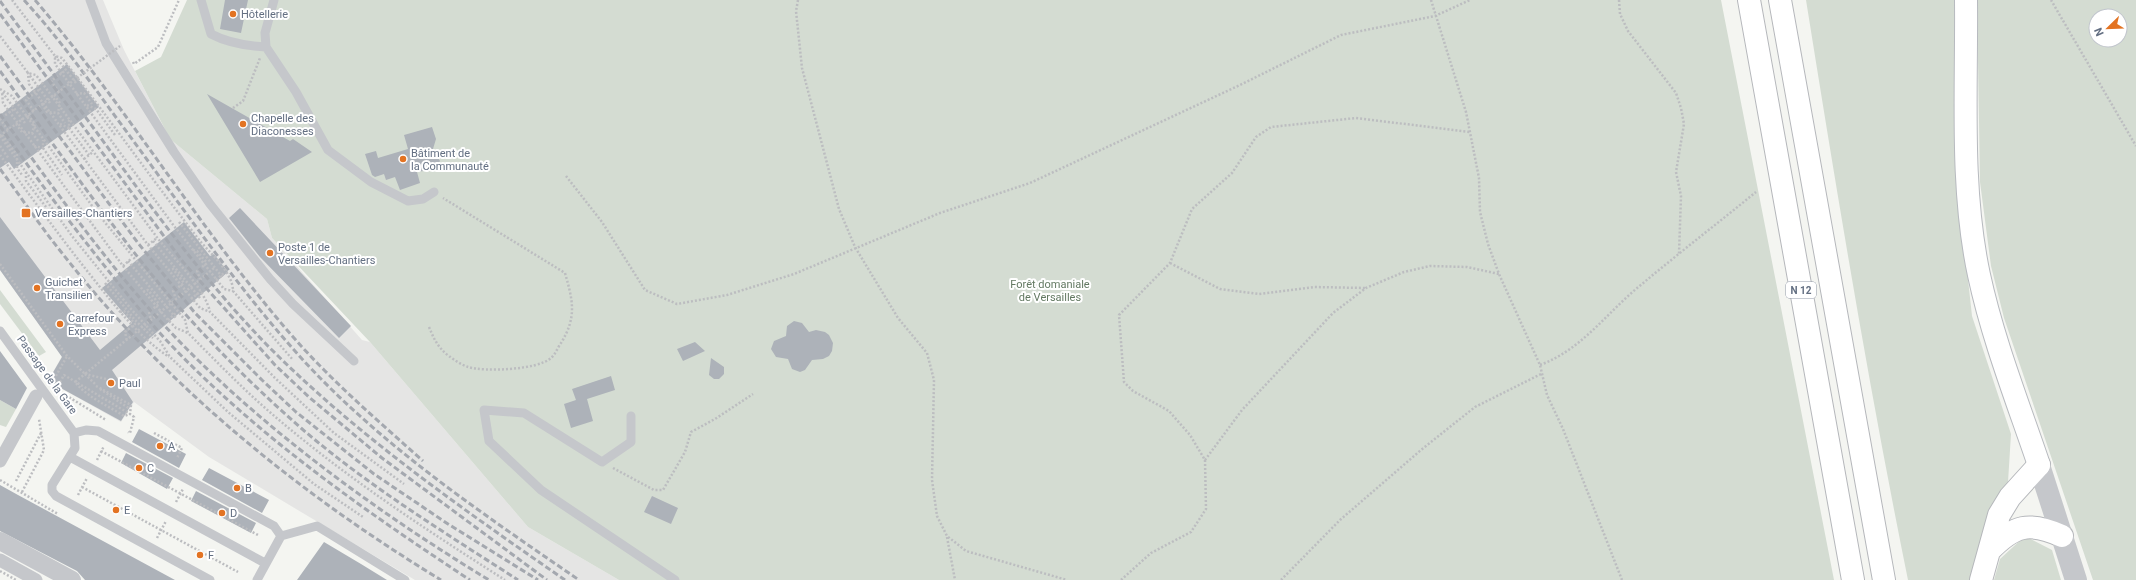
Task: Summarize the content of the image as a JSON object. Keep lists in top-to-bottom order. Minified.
{"streets":{"main road":["N 12"],"lane":["Passage de la Gare"]},"parks":["Forêt domaniale de Versailles"],"places":{"other":["Hôtellerie","Chapelle des Diaconesses","Bâtiment de la Communauté","Poste 1 de Versailles-Chantiers","Guichet Transilien","Carrefour Express","Paul","A","C","B","E","D","F"],"transit":["Versailles-Chantiers"]},"north":"bottom left"}
